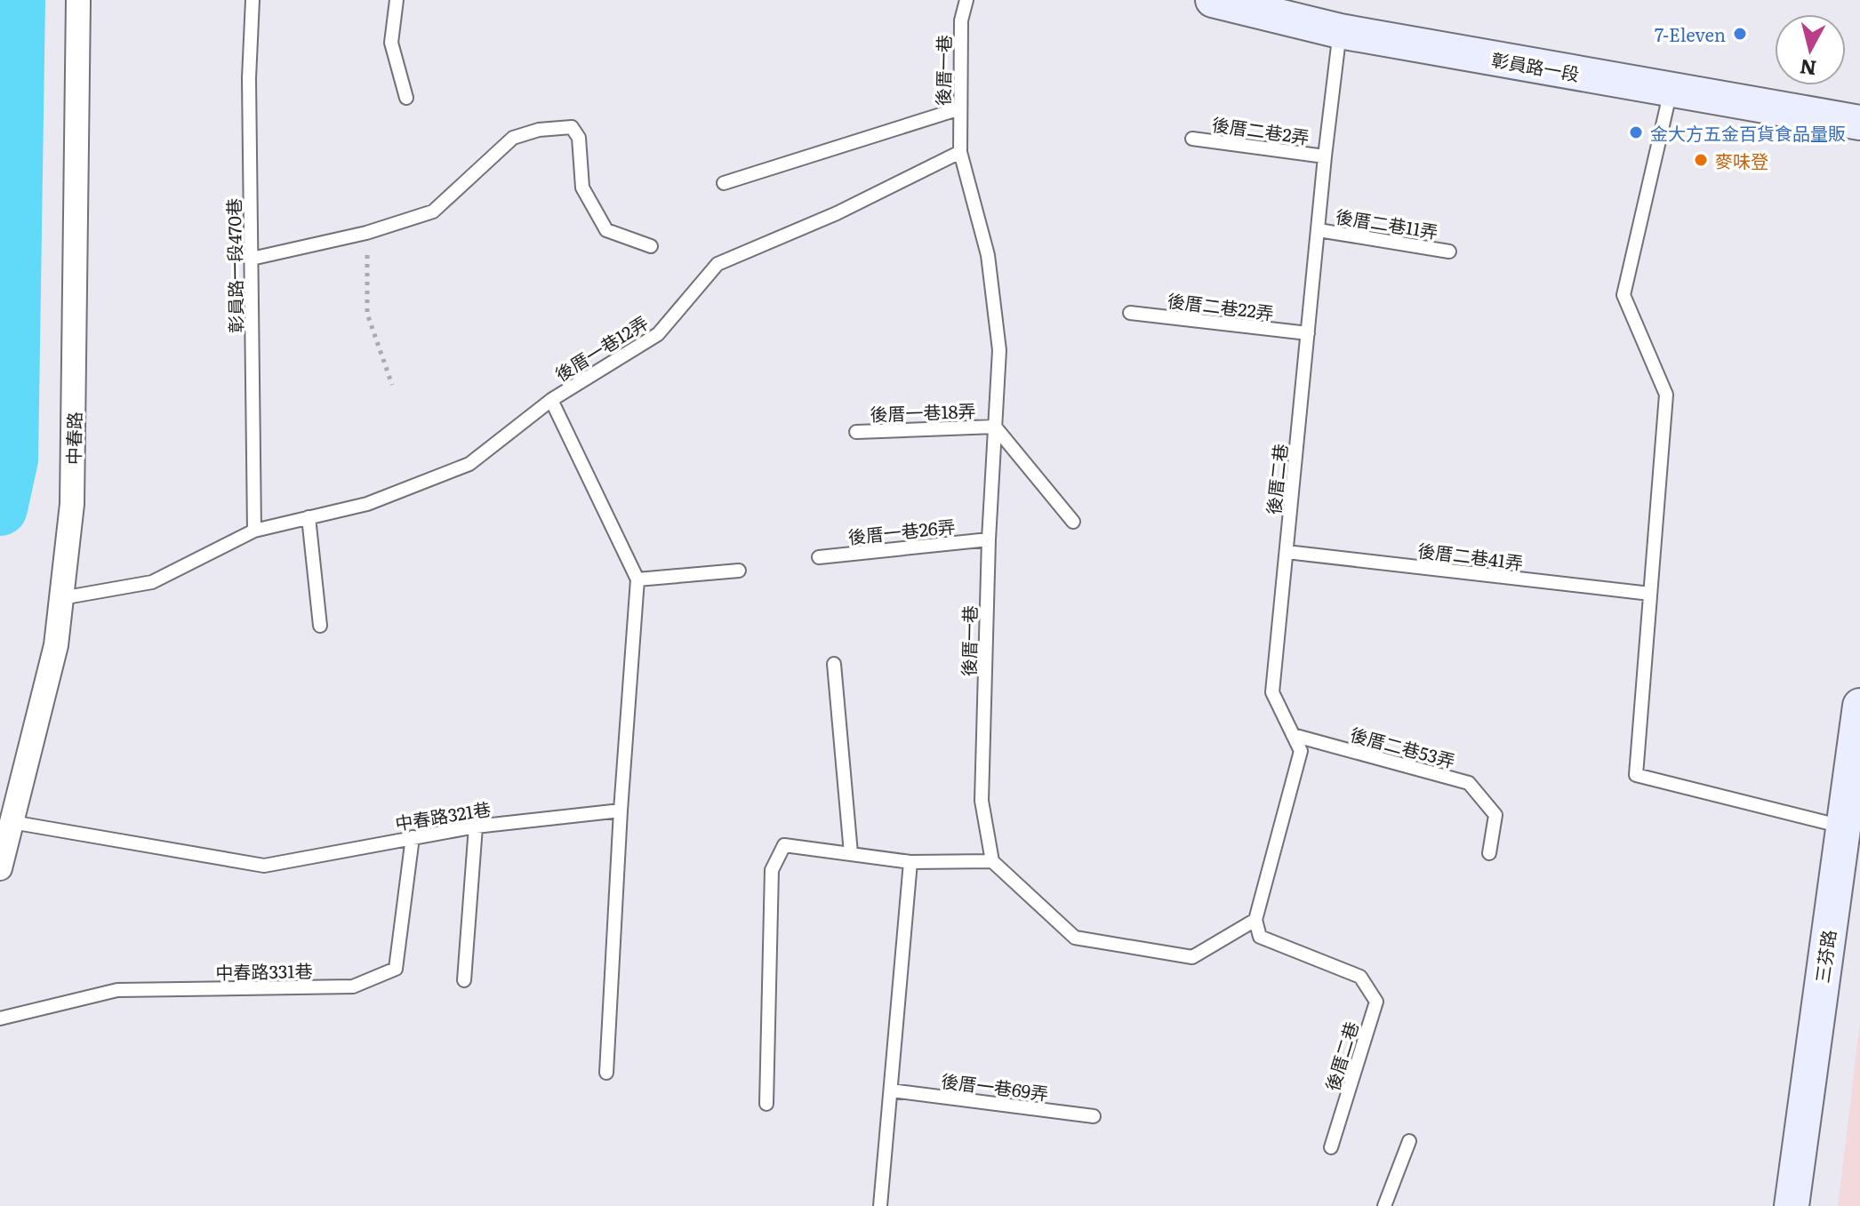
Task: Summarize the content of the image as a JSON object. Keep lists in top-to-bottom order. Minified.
{"streets":{"main road":["彰員路一段","三芬路"],"street":["中春路"],"lane":["後厝一巷","後厝二巷2弄","後厝二巷11弄","彰員路一段470巷","後厝二巷22弄","後厝一巷12弄","後厝一巷18弄","後厝二巷","後厝一巷26弄","後厝二巷41弄","後厝二巷53弄","中春路321巷","中春路331巷","後厝一巷69弄"]},"crossings":[["彰員路一段","後厝二巷"],["後厝一巷","後厝一巷12弄"],["後厝一巷","後厝一巷18弄"],["後厝一巷","後厝一巷26弄"],["後厝二巷2弄","後厝二巷"],["後厝二巷11弄","後厝二巷"],["後厝二巷22弄","後厝二巷"],["後厝一巷12弄","中春路321巷"],["中春路","中春路321巷"],["後厝二巷","後厝二巷41弄"],["後厝二巷","後厝二巷53弄"],["中春路321巷","中春路331巷"]],"places":["7-Eleven","金大方五金百貨食品量販","麥味登"],"north":"bottom"}
